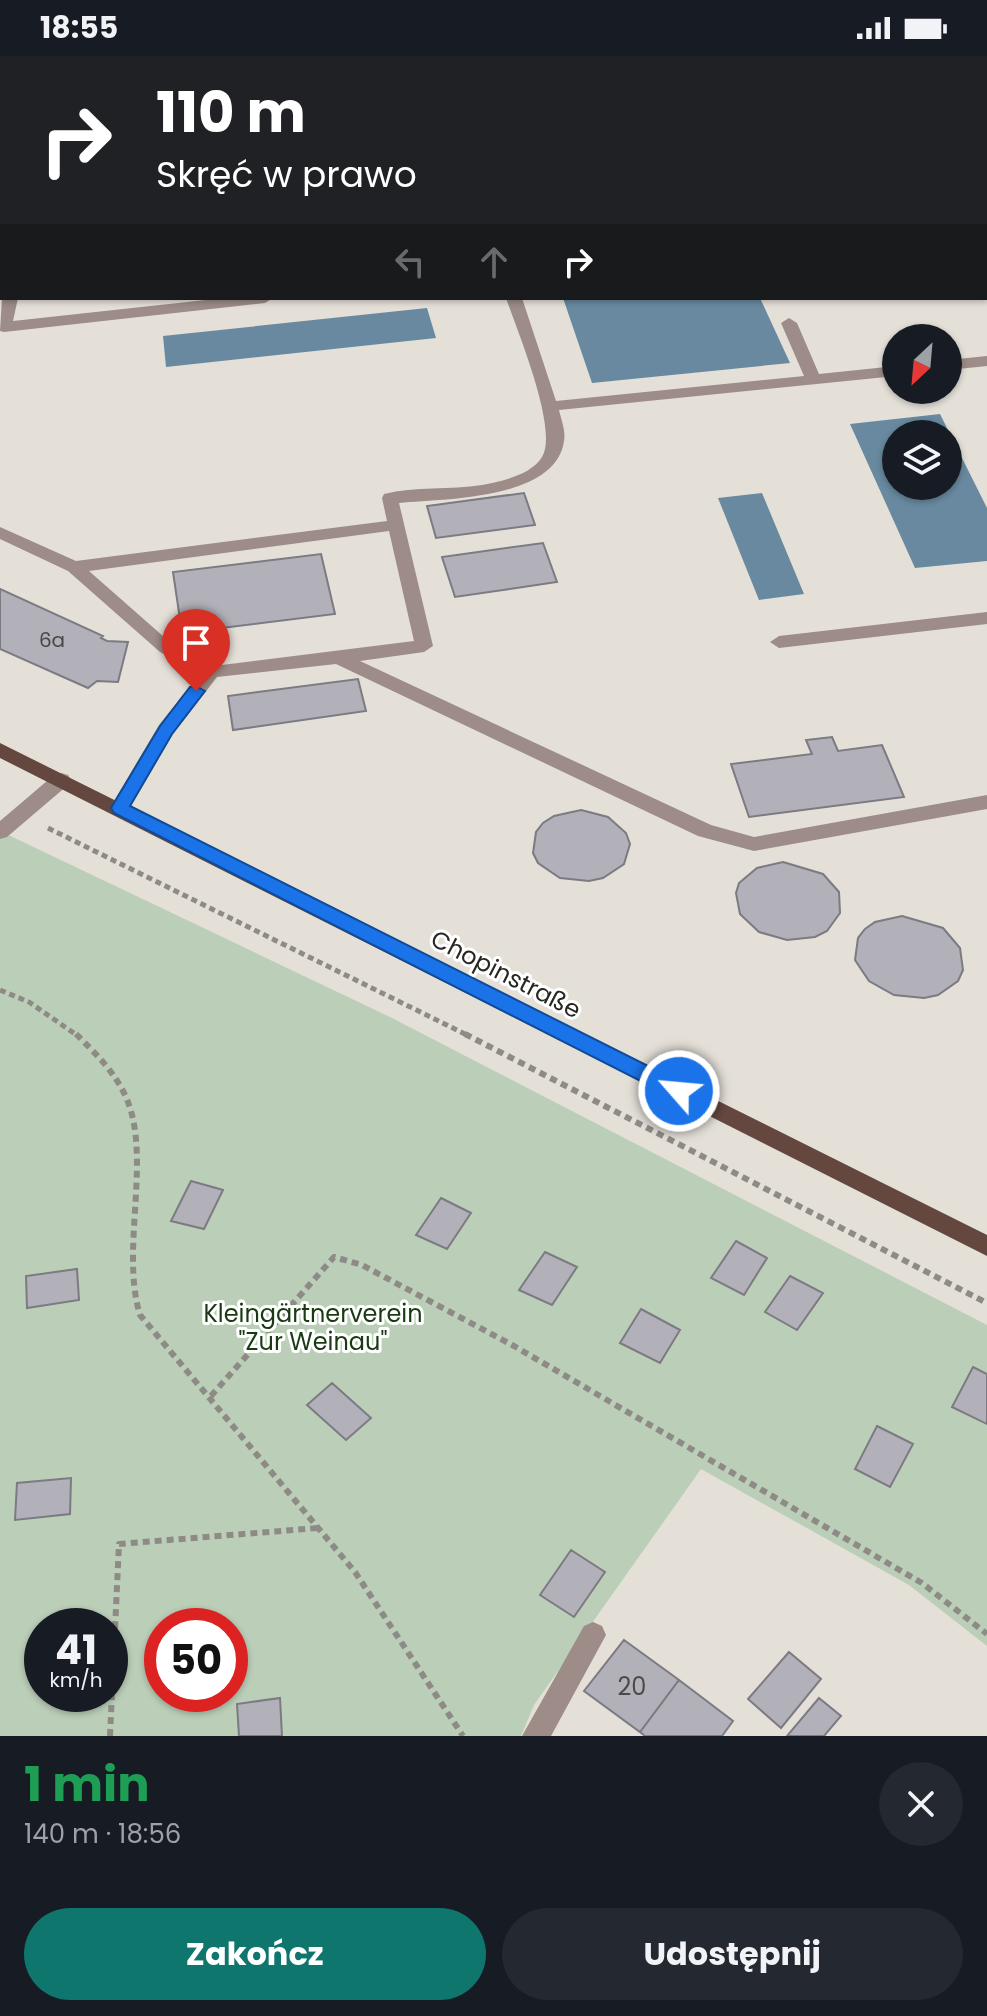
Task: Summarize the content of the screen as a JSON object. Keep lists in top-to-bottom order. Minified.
{"streets":{"main road":["Chopinstraße"]},"parks":["Kleingärtnerverein \"Zur Weinau\""],"house_numbers":["6a","20"],"north":"bottom left","page":{"status":"18:55","turn":["110 m","Skręć w prawo"],"speed":"41 km/h","limit":"50","heading":["1 min","140 m · 18:56"],"buttons":["Zakończ","Udostępnij"]}}
